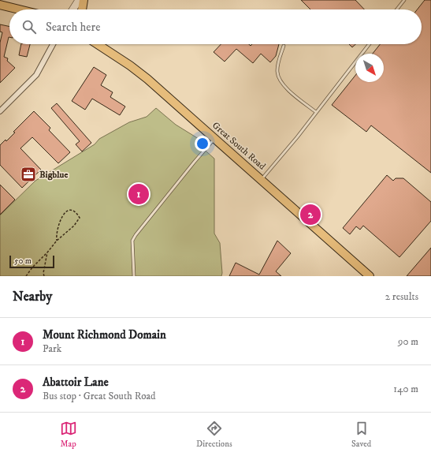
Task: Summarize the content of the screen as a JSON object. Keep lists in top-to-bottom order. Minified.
{"streets":{"main road":["Great South Road"]},"places":{"office":["Bigblue"]},"scale_bar":"50 m","north":"bottom right","page":{"search":"Search here","pins":["1","2"],"scale":"50 m","heading":["Nearby","2 results"],"list":[{"mark":"1","name":"Mount Richmond Domain","note":"Park","value":"90 m"},{"mark":"2","name":"Abattoir Lane","note":"Bus stop · Great South Road","value":"140 m"}],"nav":["Map","Directions","Saved"]}}
